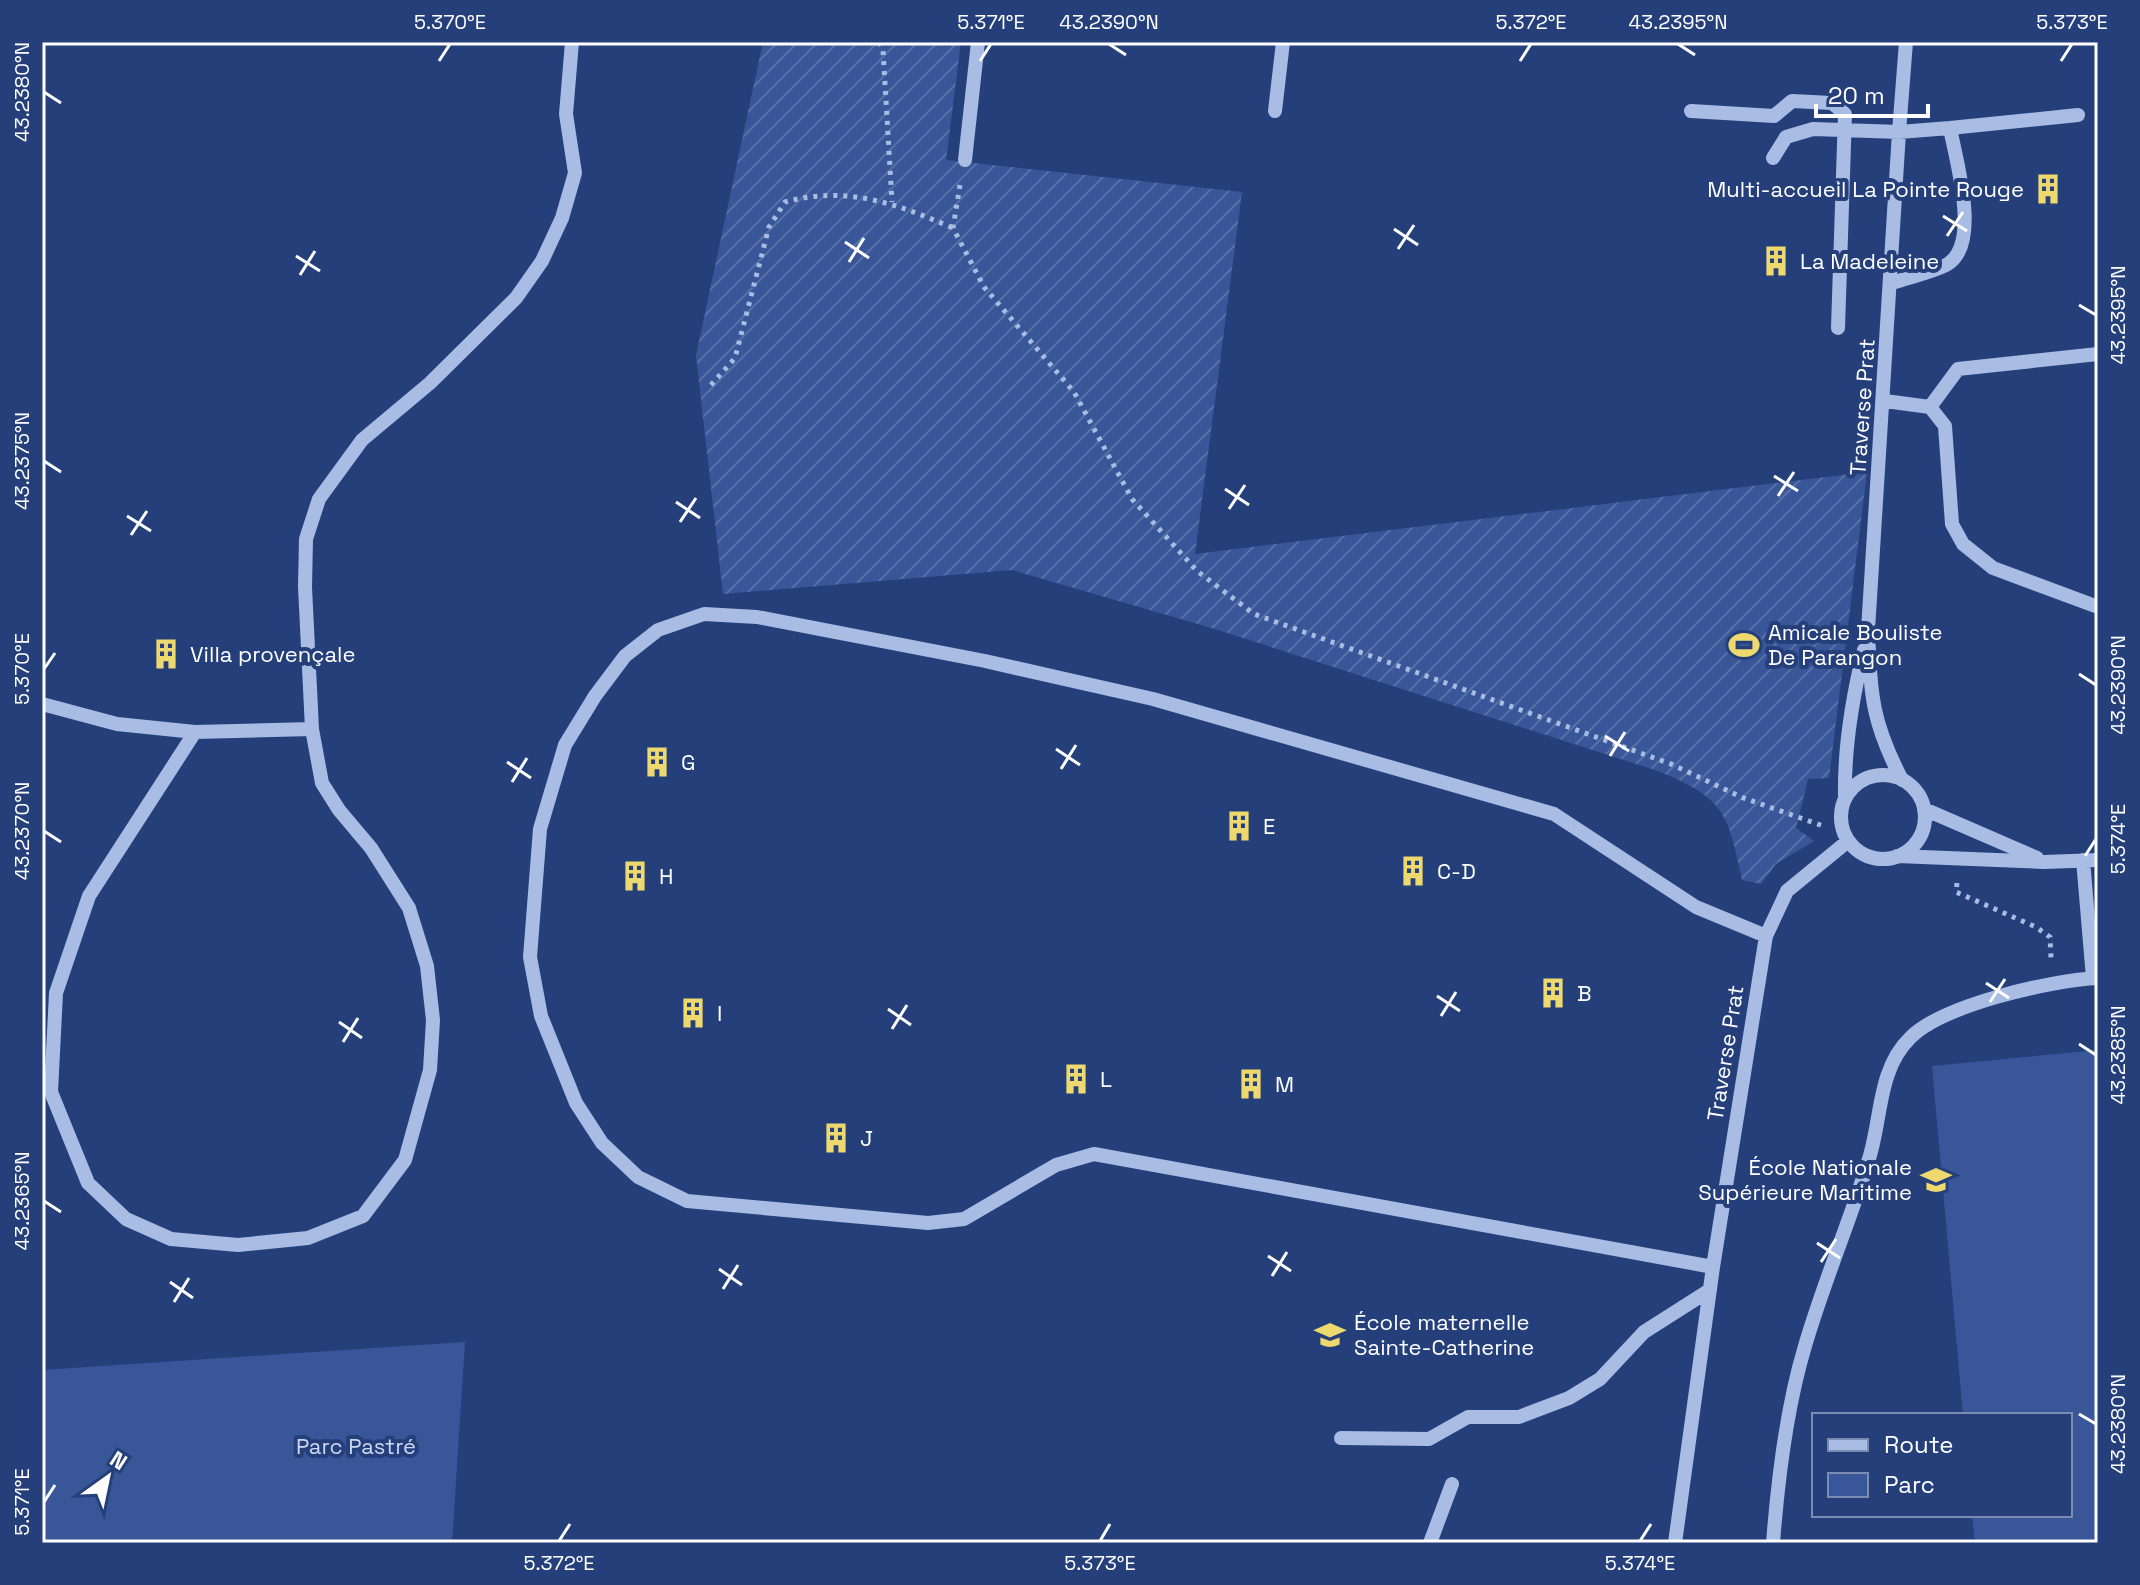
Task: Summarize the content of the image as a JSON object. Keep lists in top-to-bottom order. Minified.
{"streets":{"street":["Traverse Prat"]},"parks":["Parc Pastré"],"places":{"building":["Multi-accueil La Pointe Rouge","La Madeleine","Villa provençale","G","E","C-D","H","B","I","L","M","J"],"sports":["Amicale Bouliste De Parangon"],"school or university":["École Nationale Supérieure Maritime","École maternelle Sainte-Catherine"]},"legend":["Route","Parc"],"scale_bar":"20 m","north":"top right","coordinates":["5.370°E","5.371°E","43.2390°N","5.372°E","43.2395°N","5.373°E","43.2380°N","43.2375°N","43.2370°N","5.374°E","43.2385°N","43.2365°N"]}
